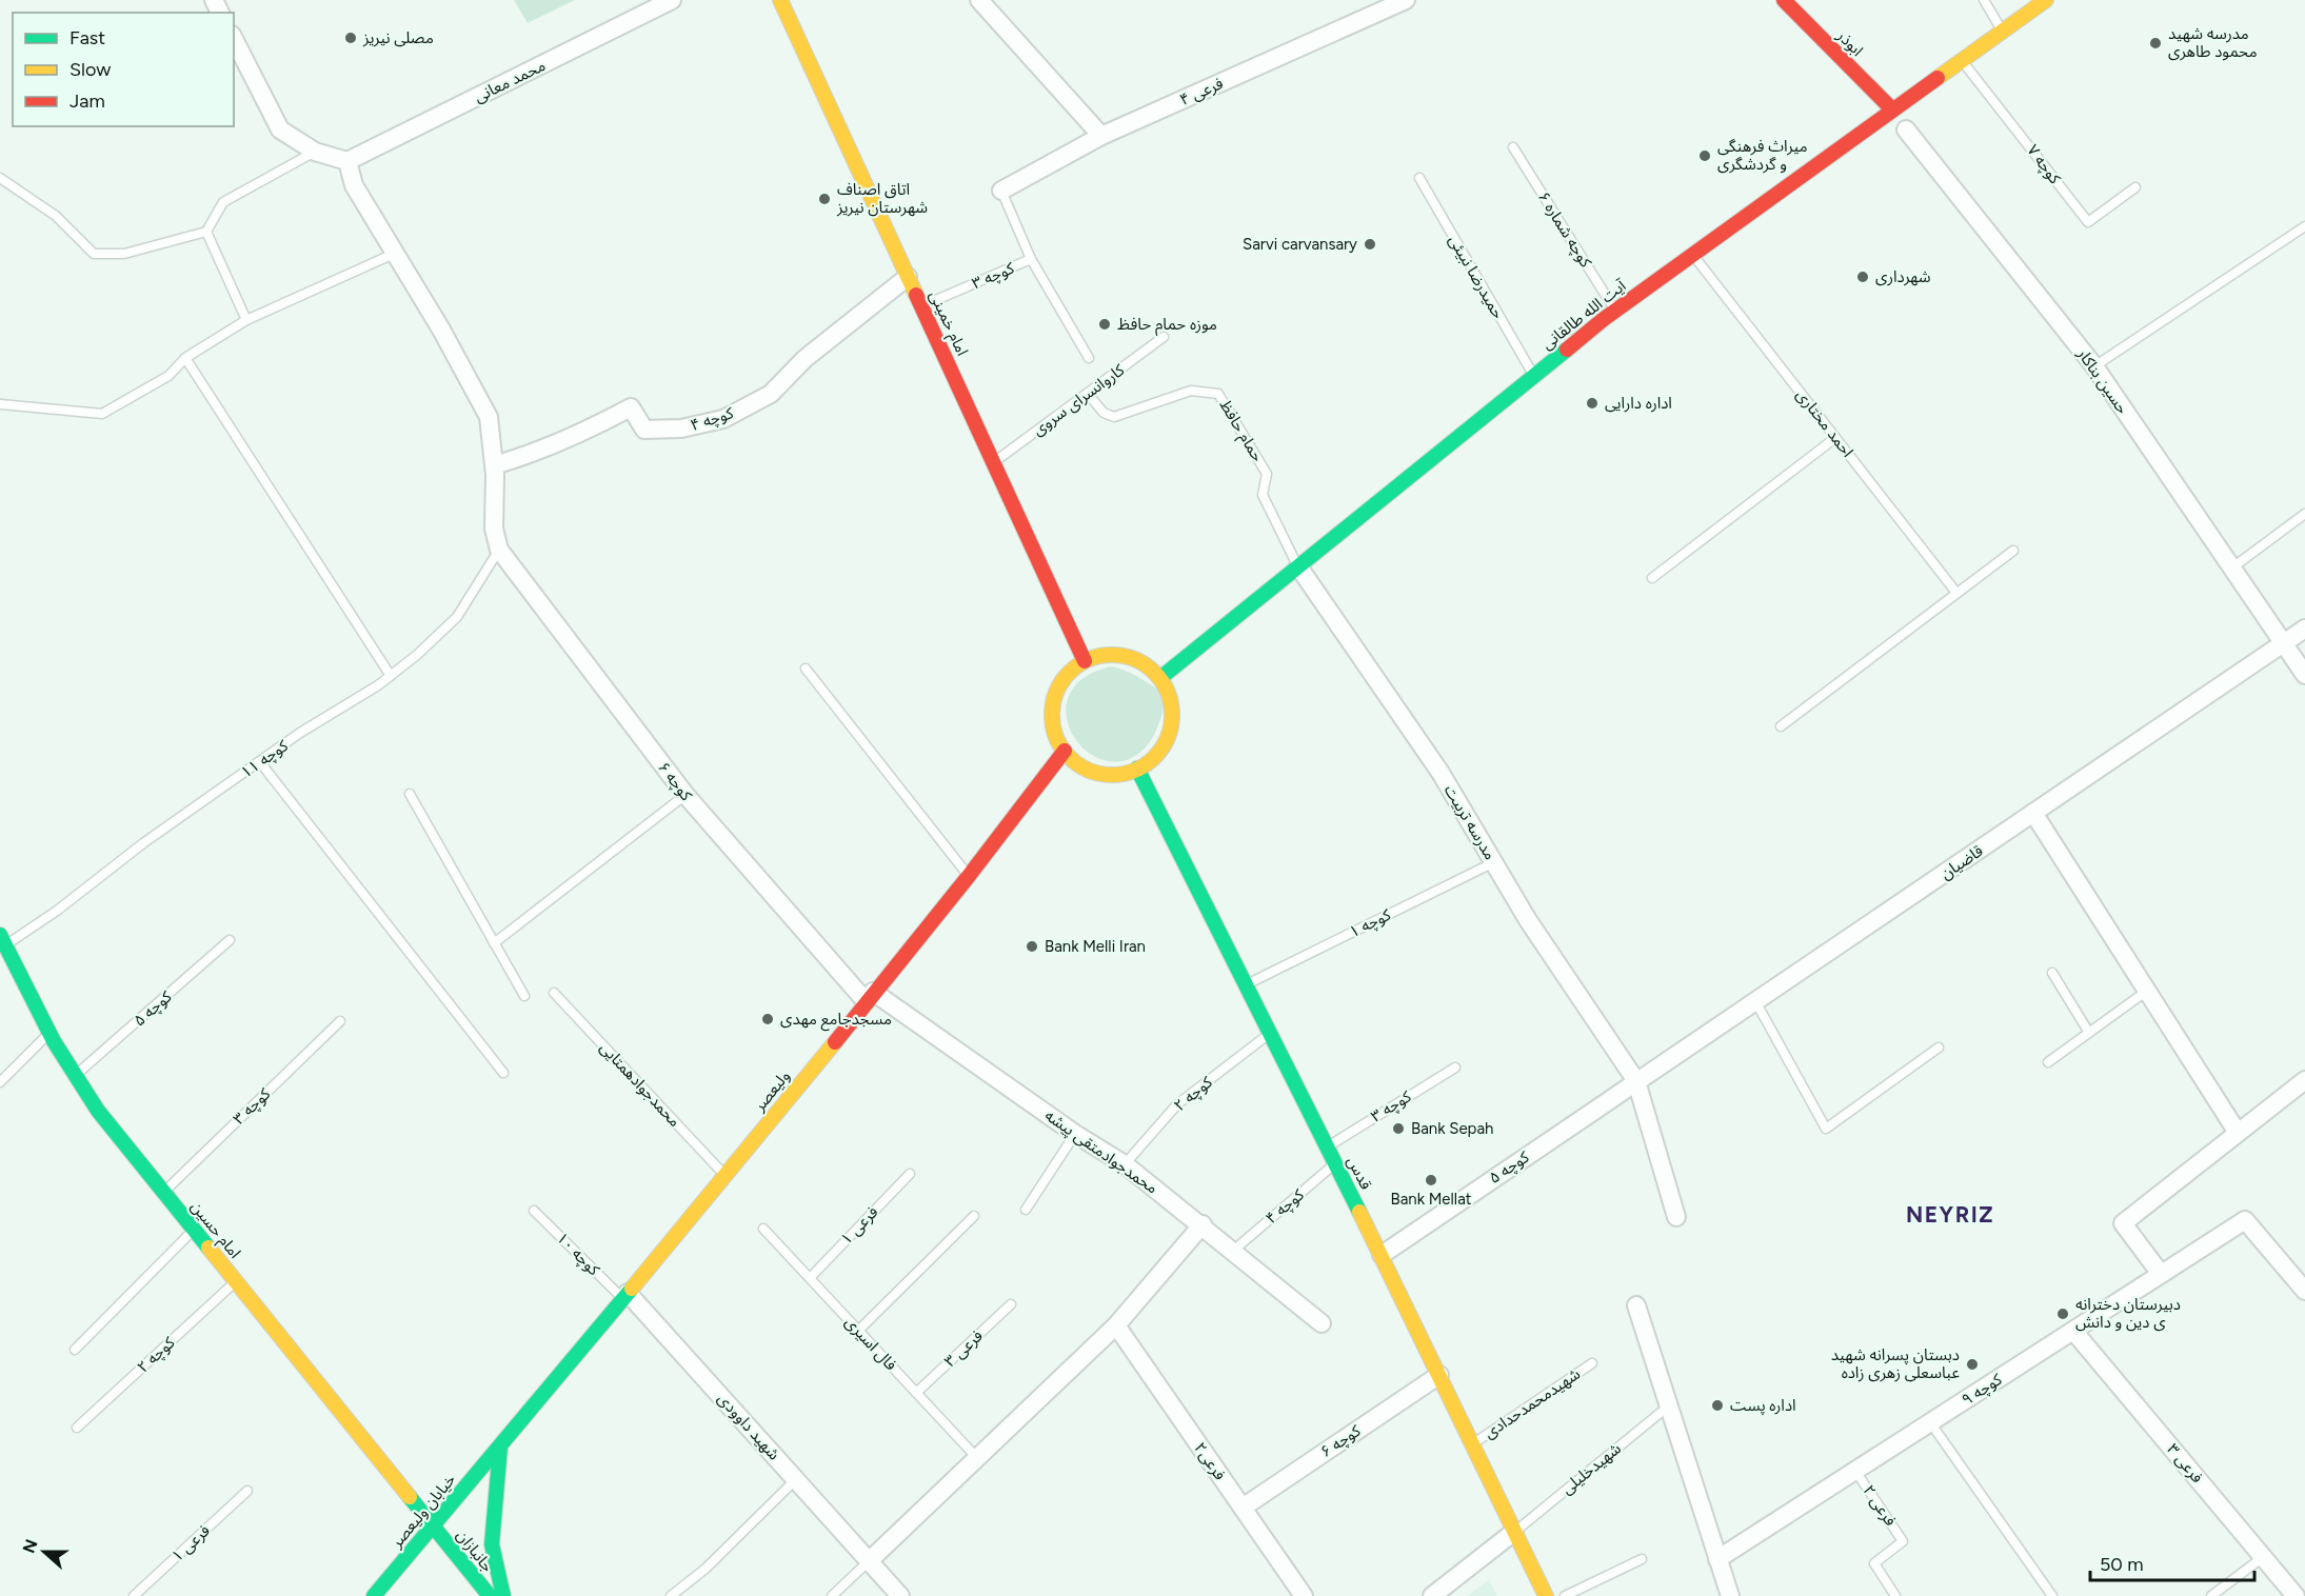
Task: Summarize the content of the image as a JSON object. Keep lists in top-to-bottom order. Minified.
{"streets":{"main road":["ابوذر","آیت الله طالقانی","امام خمینی","ولیعصر","قدس","امام حسین","خیابان ولیعصر","جانبازان"],"street":["محمد معانی","فرعی ۴","حسین بناکار","کوچه ۴","۶ کوچه","مدرسه تربیت","قاضیان","کوچه ۵","محمدجوادمتقی پیشه","فرعی ۳","کوچه ۹","شهید داوودی","کوچه ۶","فرعی۲"],"lane":["کوچه ۷","کوچه شماره ۶","کوچه ۳","حمیدرضا نبیئی","کاروانسرای سروی","احمد مختاری","حمام حافظ","کوچه ۱۱","کوچه ۱","محمدجوادهمتایی","کوچه ۲","فرعی ۱","کوچه ۱۰","فال اسیری","شهیدمحمدحدادی","شهیدخلیلی","فرعی ۲"]},"crossings":[["ابوذر","آیت الله طالقانی"],["فرعی ۴","کوچه ۳"],["کوچه ۷","آیت الله طالقانی"],["کوچه شماره ۶","آیت الله طالقانی"],["کوچه ۳","امام خمینی"],["کوچه ۳","قدس"],["کوچه ۳","امام حسین"],["حمیدرضا نبیئی","آیت الله طالقانی"],["آیت الله طالقانی","امام خمینی"],["آیت الله طالقانی","احمد مختاری"],["آیت الله طالقانی","حمام حافظ"],["آیت الله طالقانی","مدرسه تربیت"],["آیت الله طالقانی","ولیعصر"],["آیت الله طالقانی","قدس"],["امام خمینی","کاروانسرای سروی"],["امام خمینی","کوچه ۴"],["امام خمینی","ولیعصر"],["امام خمینی","قدس"],["حسین بناکار","قاضیان"],["کاروانسرای سروی","حمام حافظ"],["کوچه ۴","محمدجوادمتقی پیشه"],["کوچه ۴","قدس"],["حمام حافظ","مدرسه تربیت"],["کوچه ۱۱","۶ کوچه"],["کوچه ۱۱","امام حسین"],["۶ کوچه","ولیعصر"],["۶ کوچه","محمدجوادمتقی پیشه"],["مدرسه تربیت","قاضیان"],["مدرسه تربیت","کوچه ۱"],["مدرسه تربیت","کوچه ۵"],["قاضیان","کوچه ۵"],["کوچه ۱","قدس"],["کوچه ۵","قدس"],["کوچه ۵","امام حسین"],["محمدجوادهمتایی","ولیعصر"],["ولیعصر","محمدجوادمتقی پیشه"],["ولیعصر","قدس"],["ولیعصر","کوچه ۱۰"],["ولیعصر","شهید داوودی"],["ولیعصر","خیابان ولیعصر"],["کوچه ۲","محمدجوادمتقی پیشه"],["کوچه ۲","قدس"],["کوچه ۲","امام حسین"],["قدس","شهیدمحمدحدادی"],["قدس","کوچه ۶"],["قدس","شهیدخلیلی"],["فرعی ۱","فال اسیری"],["امام حسین","خیابان ولیعصر"],["امام حسین","جانبازان"],["کوچه ۱۰","شهید داوودی"],["فال اسیری","فرعی ۳"],["فرعی ۳","کوچه ۹"],["کوچه ۹","فرعی ۲"],["کوچه ۶","فرعی۲"],["خیابان ولیعصر","جانبازان"]],"districts":["NEYRIZ"],"places":["مصلی نیریز","مدرسه شهید محمود طاهری","میراث فرهنگی و گردشگری","اتاق اصناف شهرستان نیریز","Sarvi carvansary","شهرداری","موزه حمام حافظ","اداره دارایی","Bank Melli Iran","مسجدجامع مهدی","Bank Sepah","Bank Mellat","دبیرستان دخترانه ی دین و دانش","دبستان پسرانه شهید عباسعلی زهری زاده","اداره پست"],"legend":["Fast","Slow","Jam"],"scale_bar":"50 m","north":"left"}
